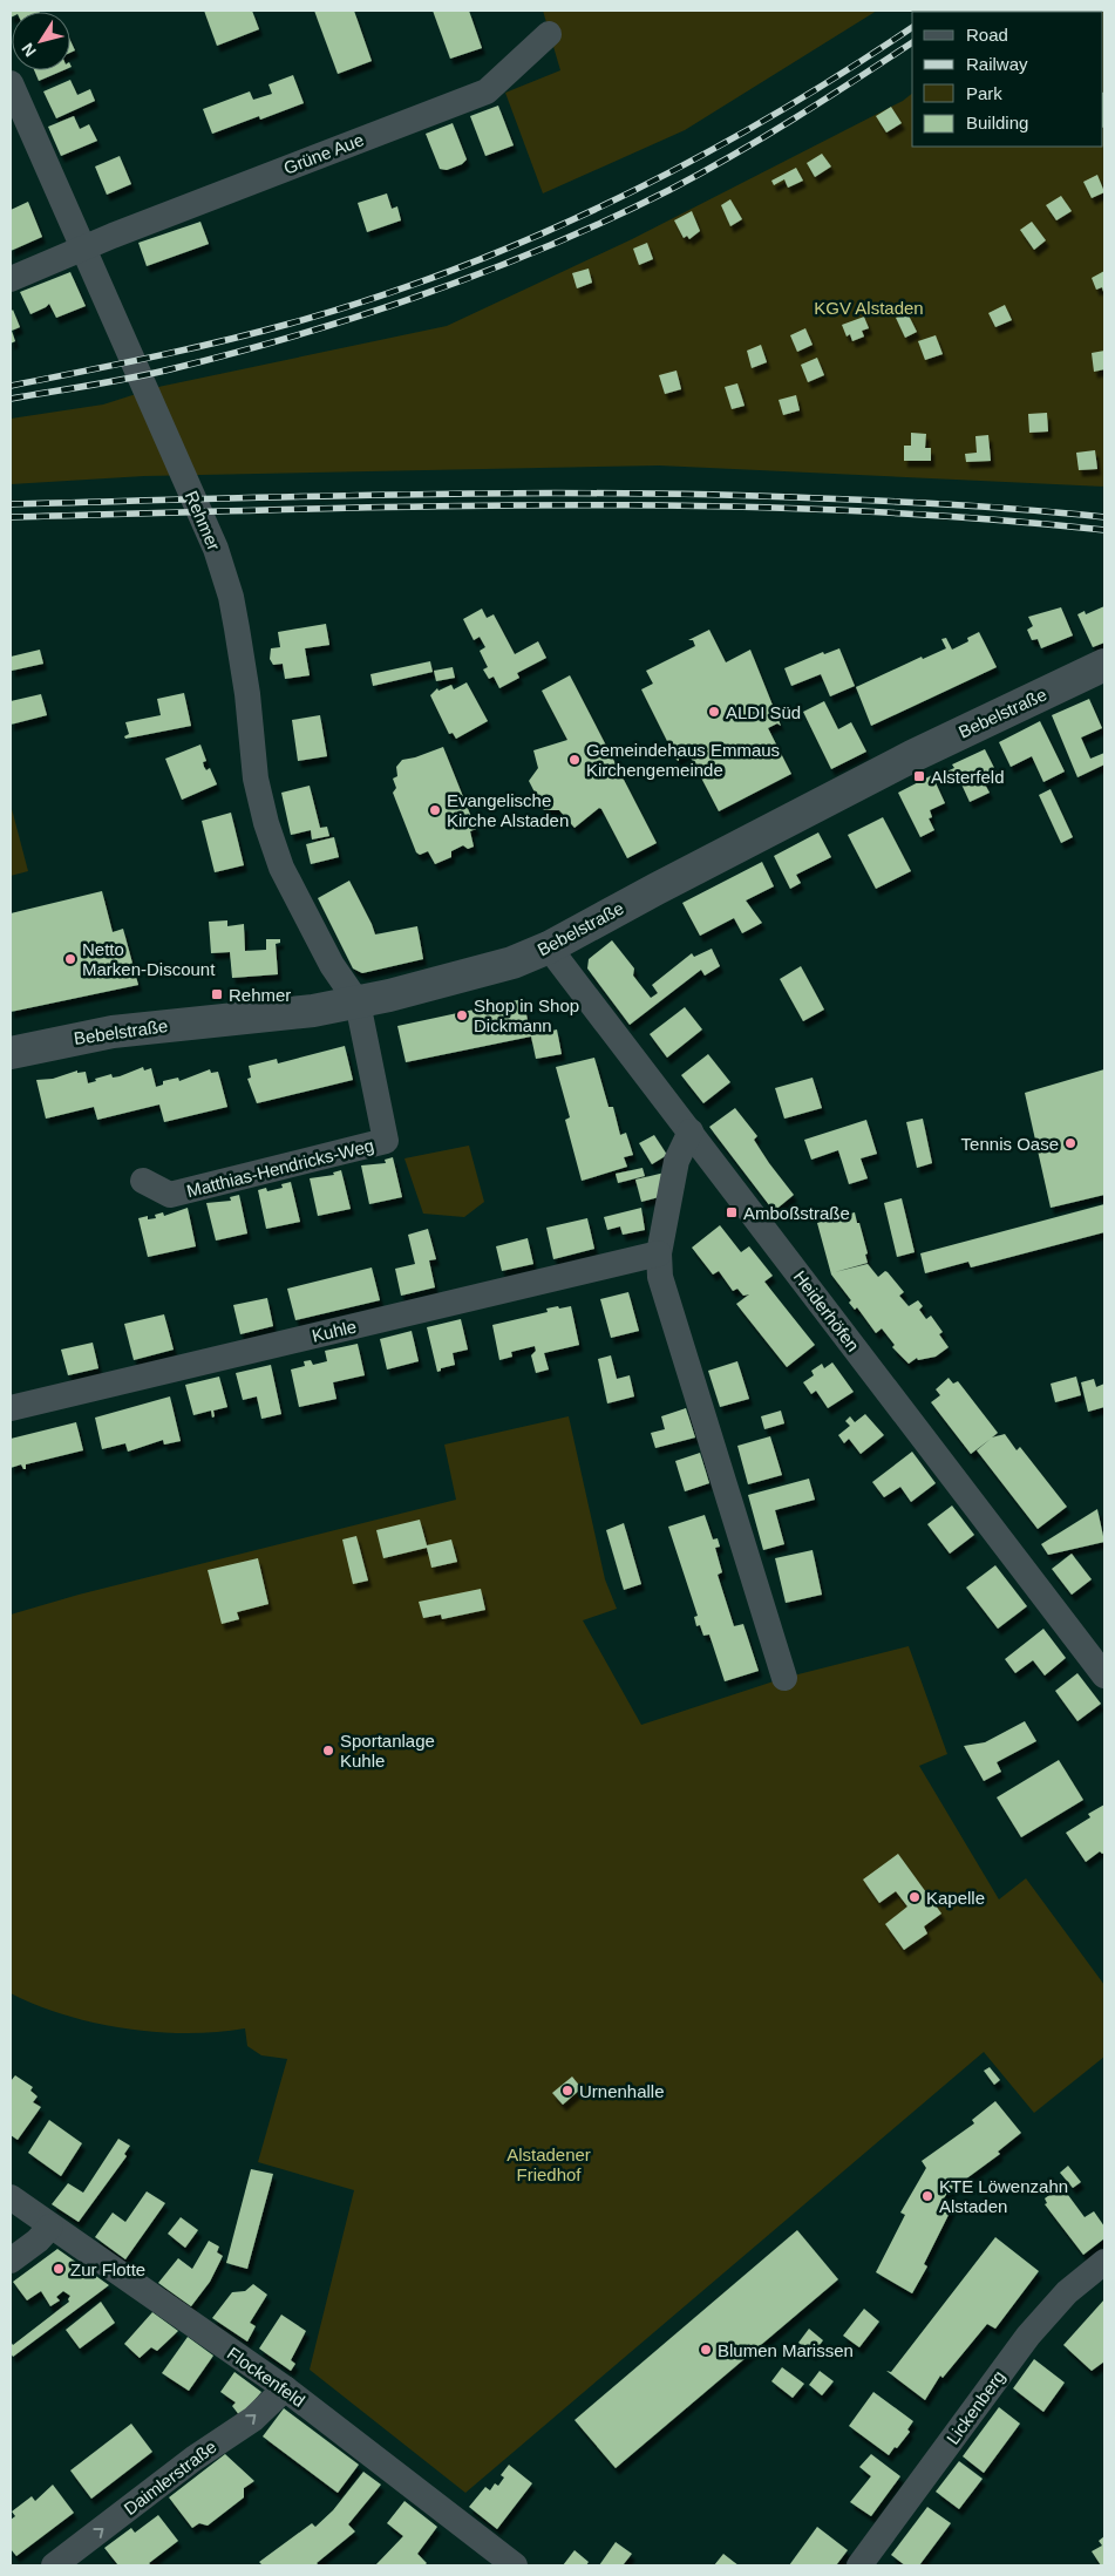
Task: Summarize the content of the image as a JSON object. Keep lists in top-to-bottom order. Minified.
{"streets":{"street":["Grüne Aue","Rehmer","Bebelstraße","Matthias-Hendricks-Weg","Heiderhöfen","Kuhle","Flockenfeld","Lickenberg","Daimlerstraße"]},"crossings":[["Grüne Aue","Rehmer"],["Rehmer","Bebelstraße"],["Rehmer","Matthias-Hendricks-Weg"],["Bebelstraße","Matthias-Hendricks-Weg"],["Bebelstraße","Heiderhöfen"],["Flockenfeld","Daimlerstraße"]],"one_way":["Daimlerstraße"],"parks":["KGV Alstaden","Alstadener Friedhof"],"places":{"other":["ALDI Süd","Gemeindehaus Emmaus Kirchengemeinde","Evangelische Kirche Alstaden","Netto Marken-Discount","Shop in Shop Dickmann","Tennis Oase","Sportanlage Kuhle","Kapelle","Urnenhalle","KTE Löwenzahn Alstaden","Zur Flotte","Blumen Marissen"],"transit":["Alsterfeld","Rehmer","Amboßstraße"]},"legend":["Road","Railway","Park","Building"],"north":"bottom left"}
